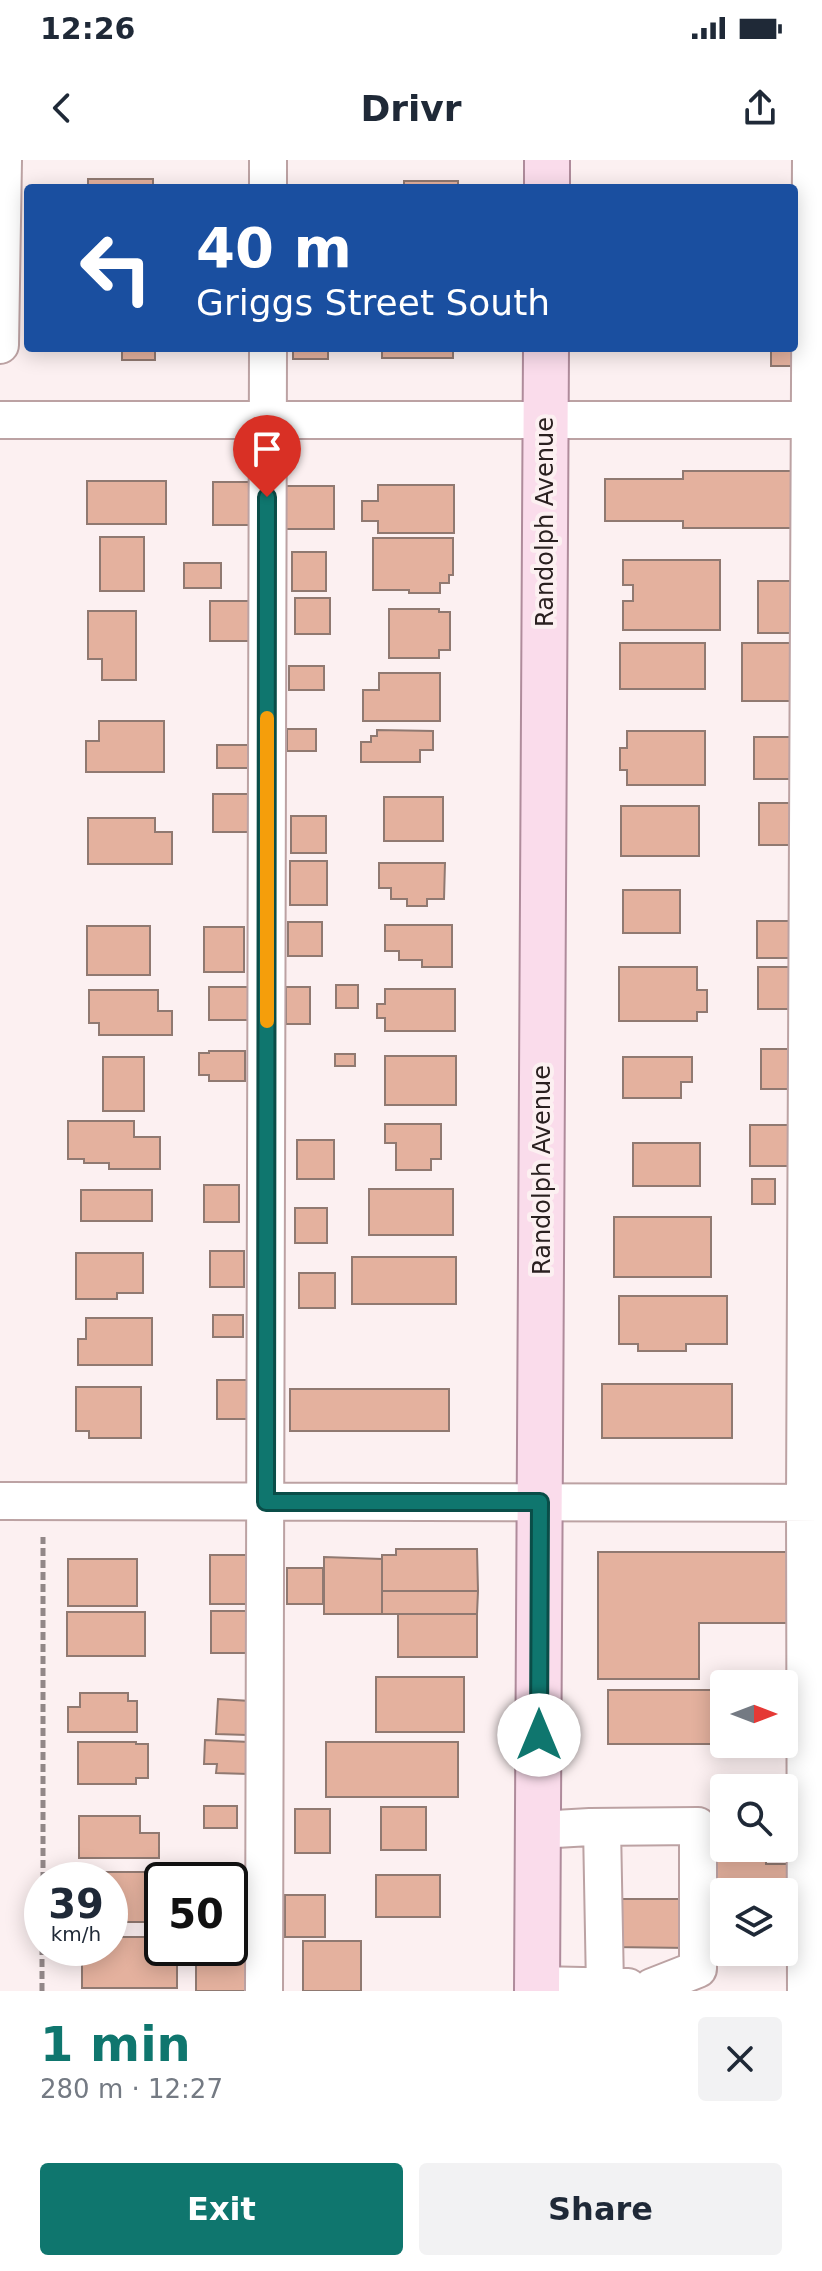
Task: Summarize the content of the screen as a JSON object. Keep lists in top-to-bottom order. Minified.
{"streets":{"main road":["Randolph Avenue"]},"north":"right","page":{"status":"12:26","header":"Drivr","turn":["40 m","Griggs Street South"],"speed":"39 km/h","limit":"50","heading":["1 min","280 m · 12:27"],"buttons":["Exit","Share"]}}
